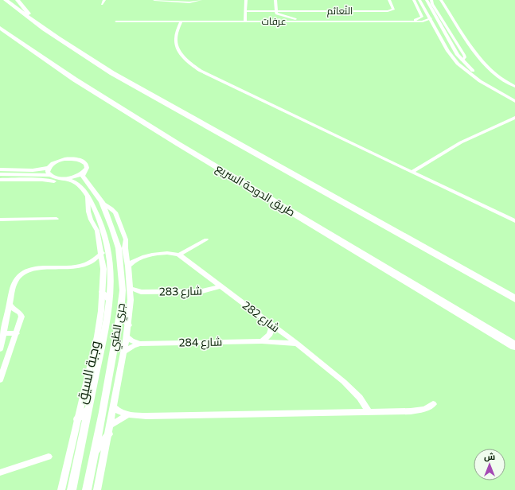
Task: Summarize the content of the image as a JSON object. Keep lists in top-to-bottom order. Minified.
{"streets":{"highway":["طريق الدوحة السريع"],"street":["النًعائم","عرفات","شارع 283","شارع 282","جري الظبي","شارع 284","وجبة السيق"]},"crossings":[["شارع 283","شارع 282"],["شارع 282","شارع 284"],["جري الظبي","وجبة السيق"]],"north":"top"}
